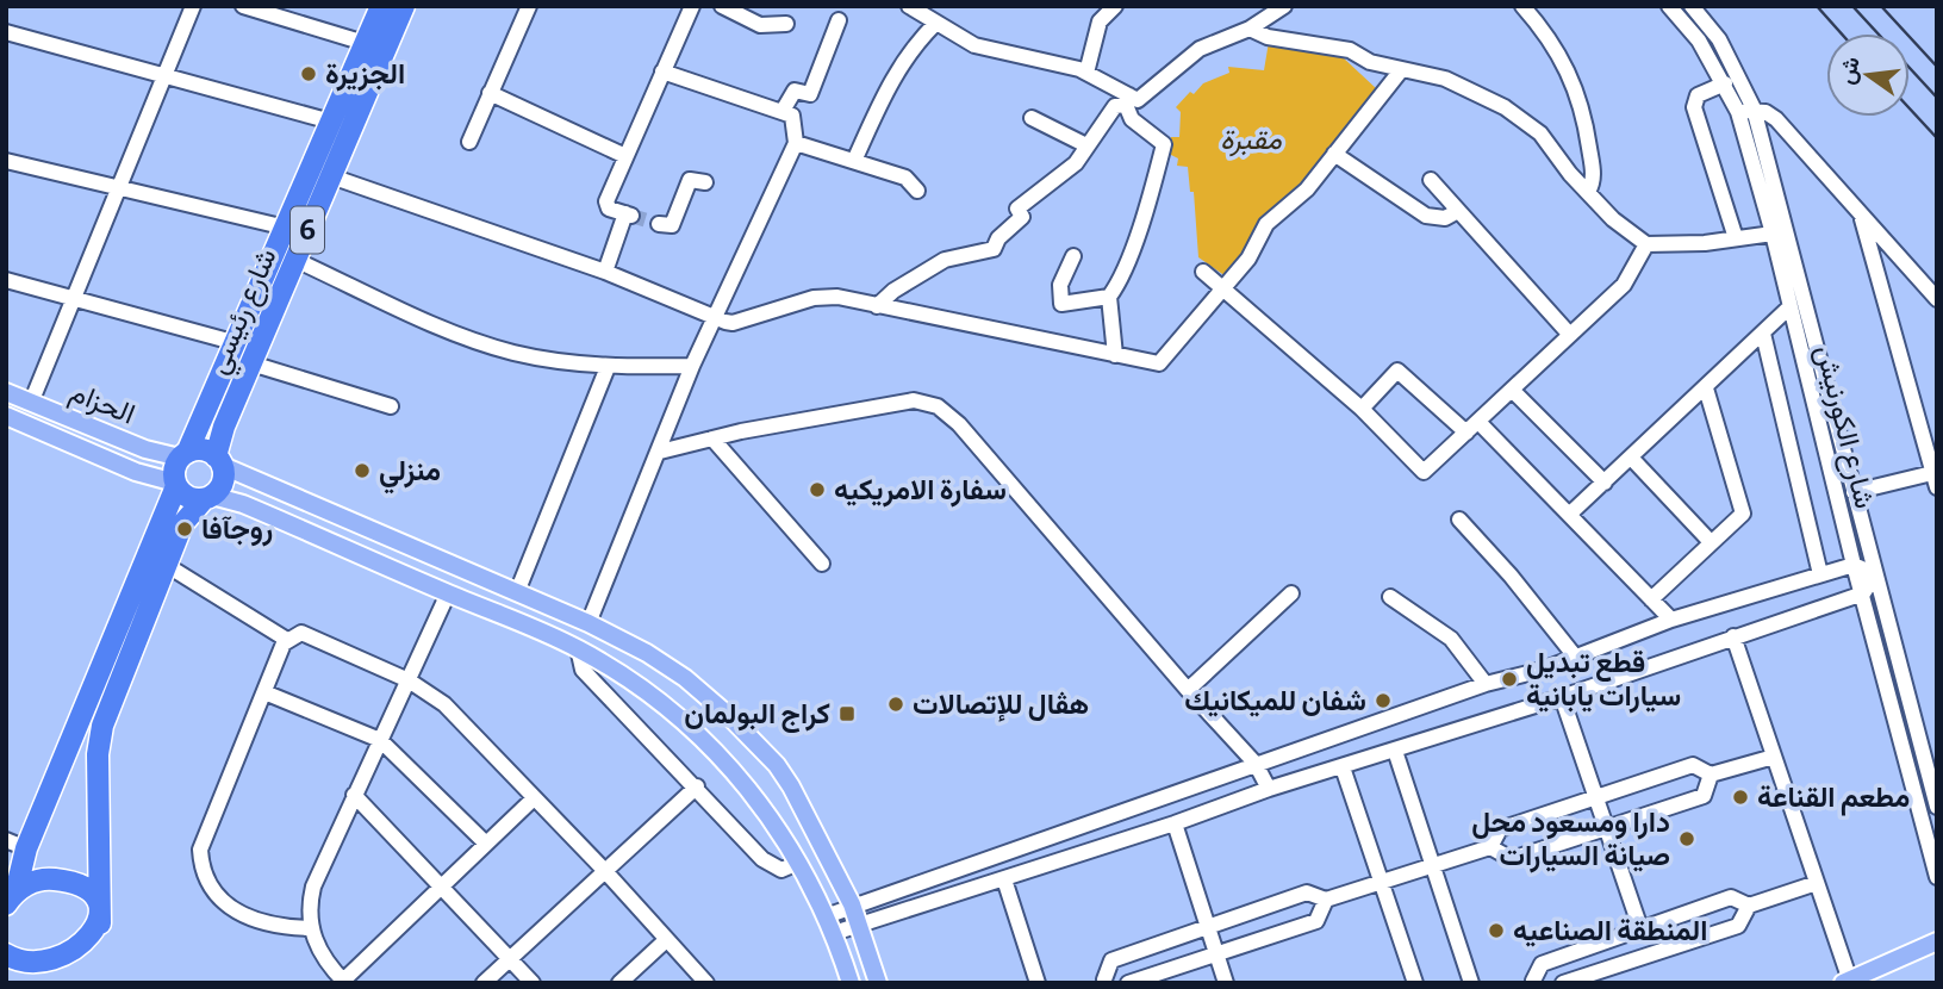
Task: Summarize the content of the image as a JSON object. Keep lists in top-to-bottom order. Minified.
{"streets":{"highway":["6","شارع رئيسي"],"main road":["الحزام"],"street":["شارع الكورنيش"]},"crossings":[["شارع رئيسي","الحزام"]],"parks":["مقبرة"],"places":{"other":["الجزيرة","منزلي","سفارة الامريكيه","روجآفا","قطع تبديل سيارات يابانية","شفان للميكانيك","هڤال للإتصالات","مطعم القناعة","دارا ومسعود محل صيانة السيارات","المنطقة الصناعيه"],"transit":["كراج البولمان"]},"north":"left"}
